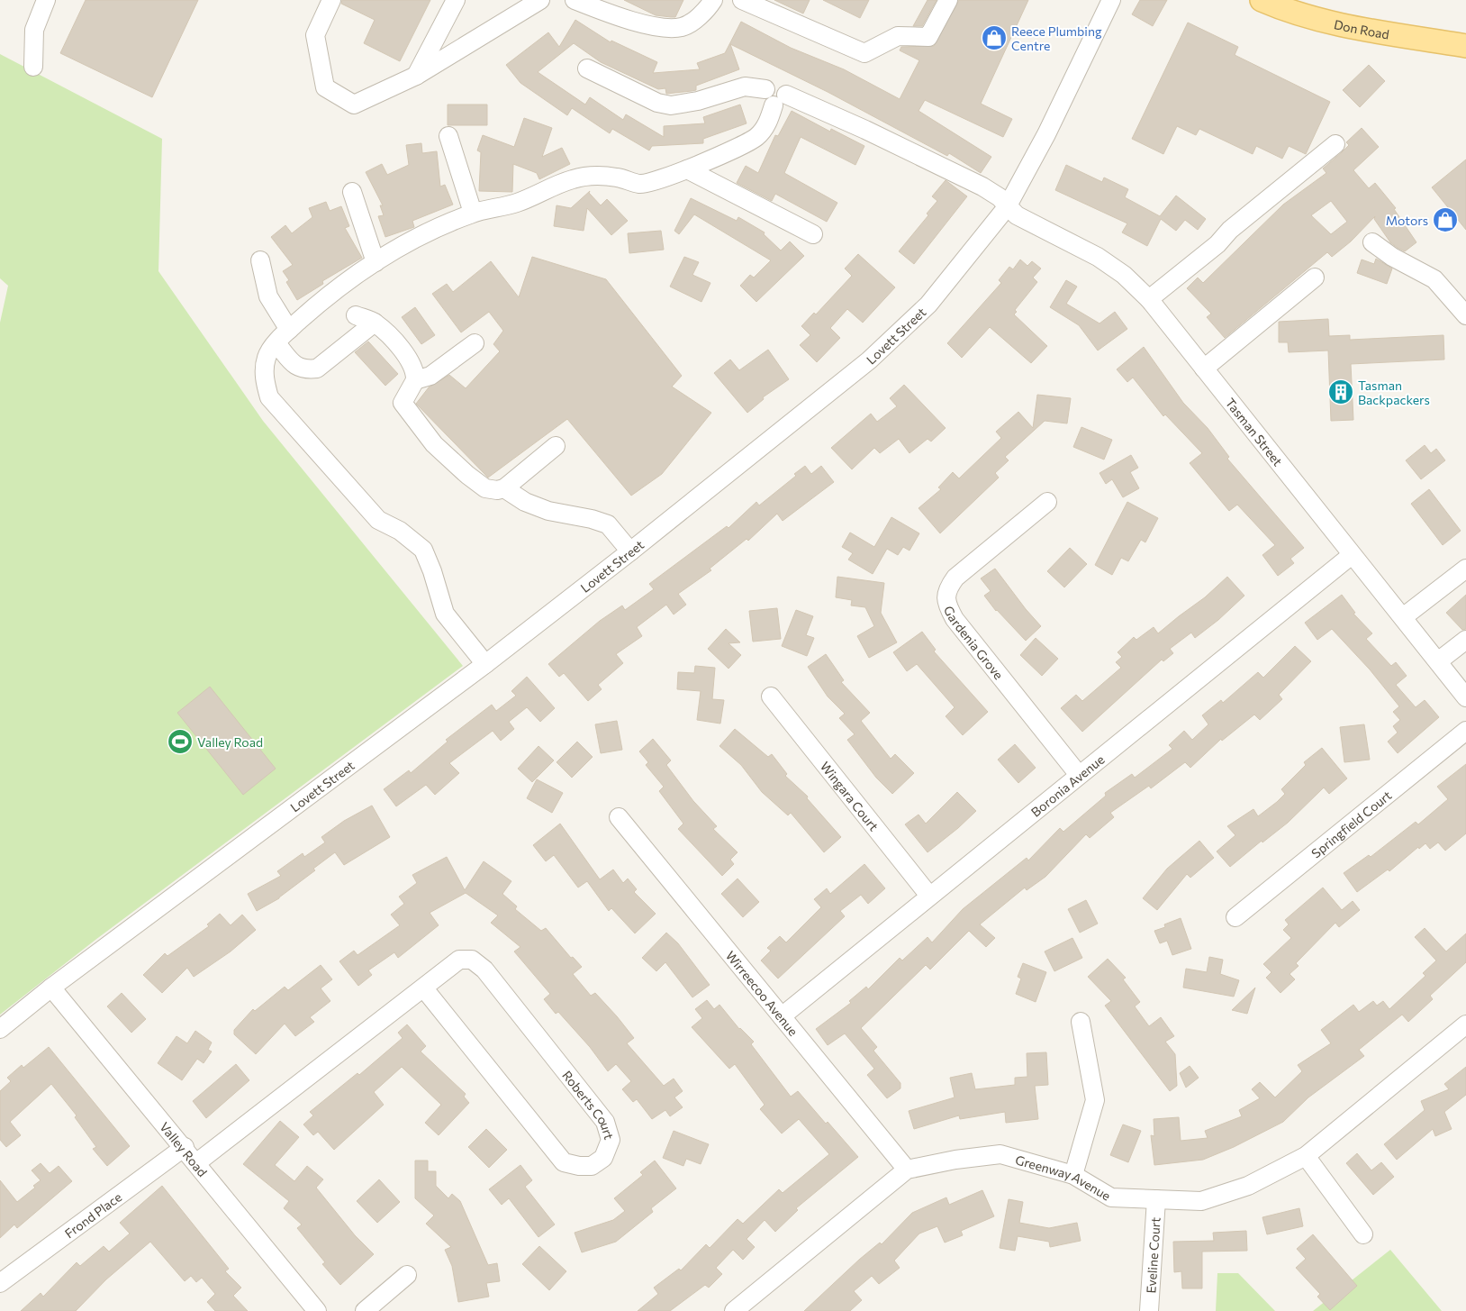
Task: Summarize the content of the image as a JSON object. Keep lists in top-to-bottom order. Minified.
{"streets":{"main road":["Don Road"],"street":["Lovett Street","Tasman Street","Gardenia Grove","Boronia Avenue","Wingara Court","Springfield Court","Wirreecoo Avenue","Roberts Court","Valley Road","Greenway Avenue","Frond Place","Eveline Court"]},"crossings":[["Lovett Street","Tasman Street"],["Lovett Street","Valley Road"],["Tasman Street","Boronia Avenue"],["Gardenia Grove","Boronia Avenue"],["Boronia Avenue","Wingara Court"],["Boronia Avenue","Wirreecoo Avenue"],["Wirreecoo Avenue","Greenway Avenue"],["Roberts Court","Valley Road"],["Valley Road","Frond Place"],["Greenway Avenue","Eveline Court"]],"places":{"shop":["Reece Plumbing Centre","Motors"],"building":["Tasman Backpackers"],"sports":["Valley Road"]}}
